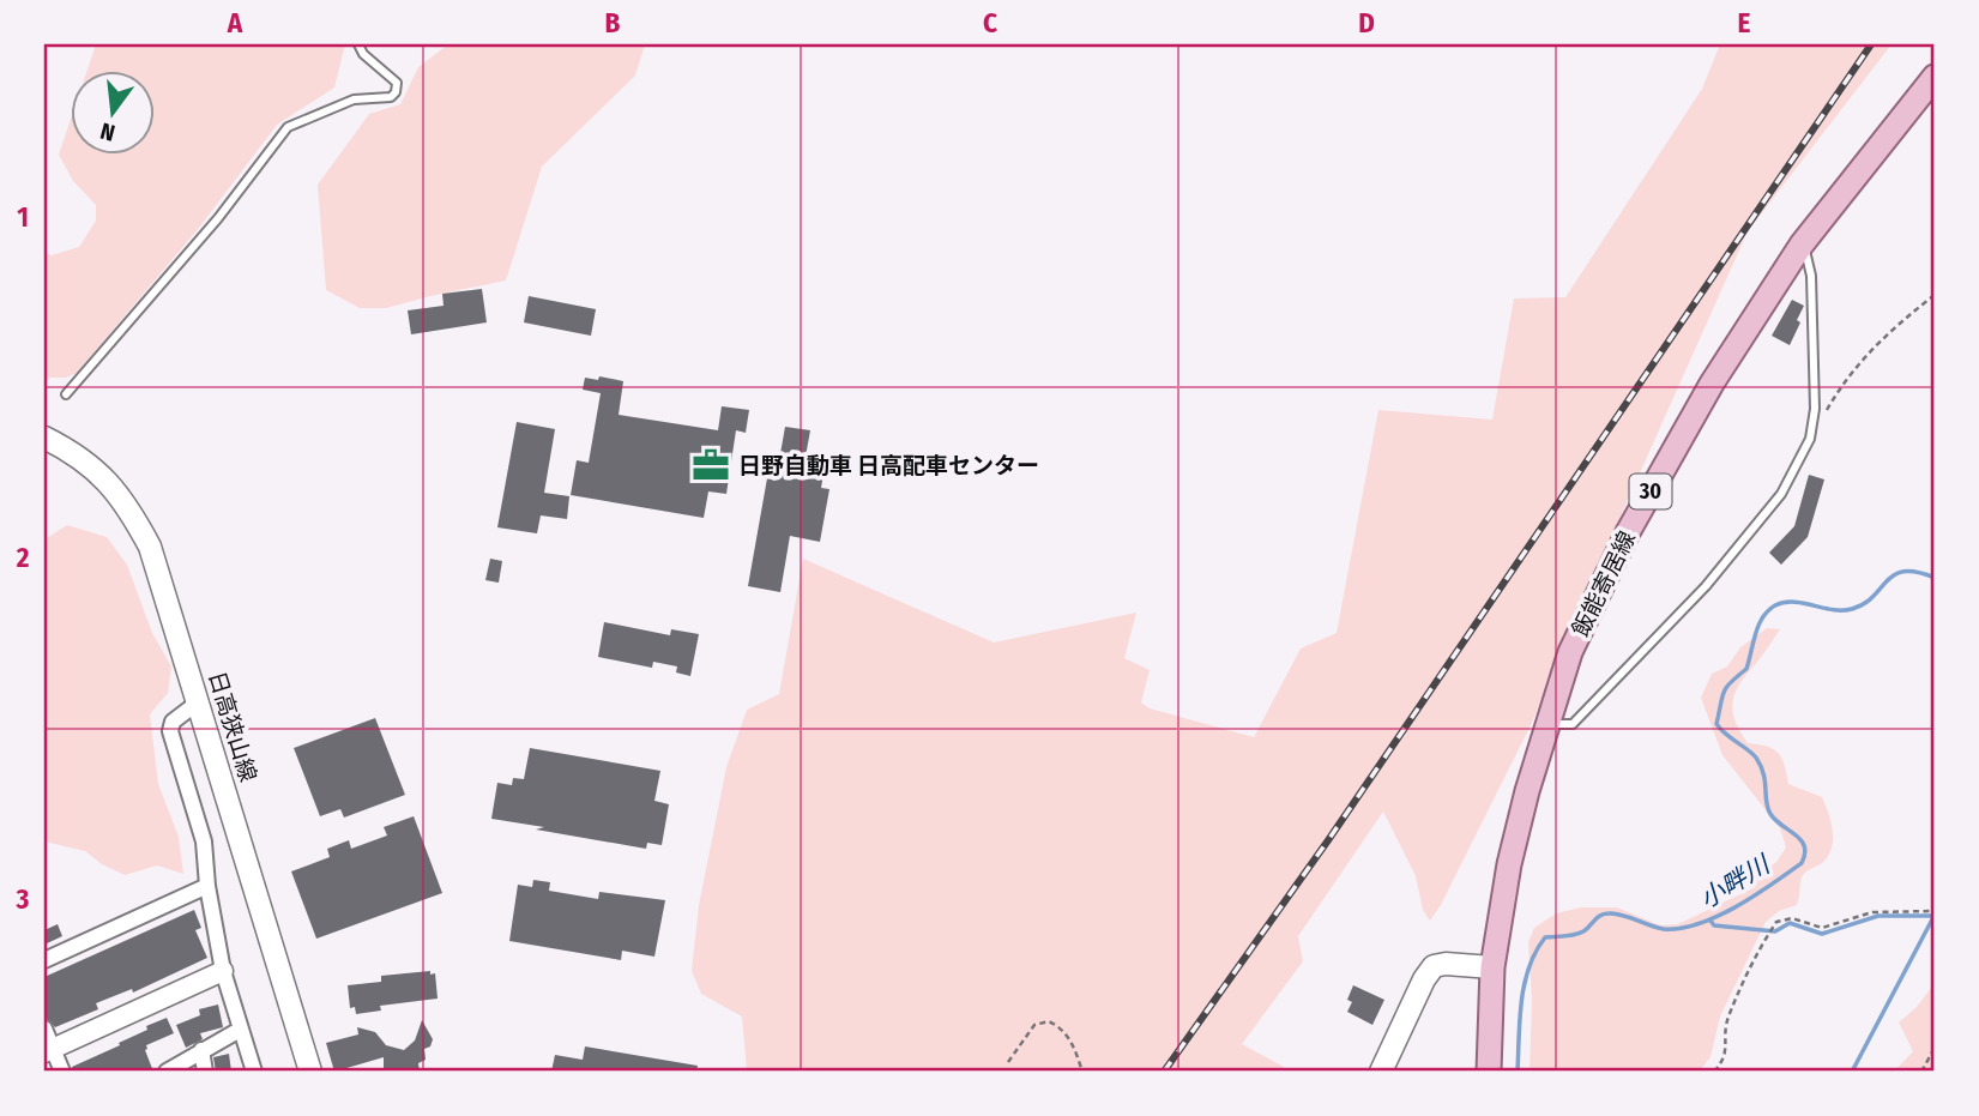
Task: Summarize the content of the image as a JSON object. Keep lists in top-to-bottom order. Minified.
{"streets":{"main road":["30","飯能寄居線","日高狭山線"]},"water":["小畔川"],"places":{"office":["日野自動車 日高配車センター"]},"north":"bottom","grid":{"columns":["A","B","C","D","E"],"rows":["1","2","3"]}}
